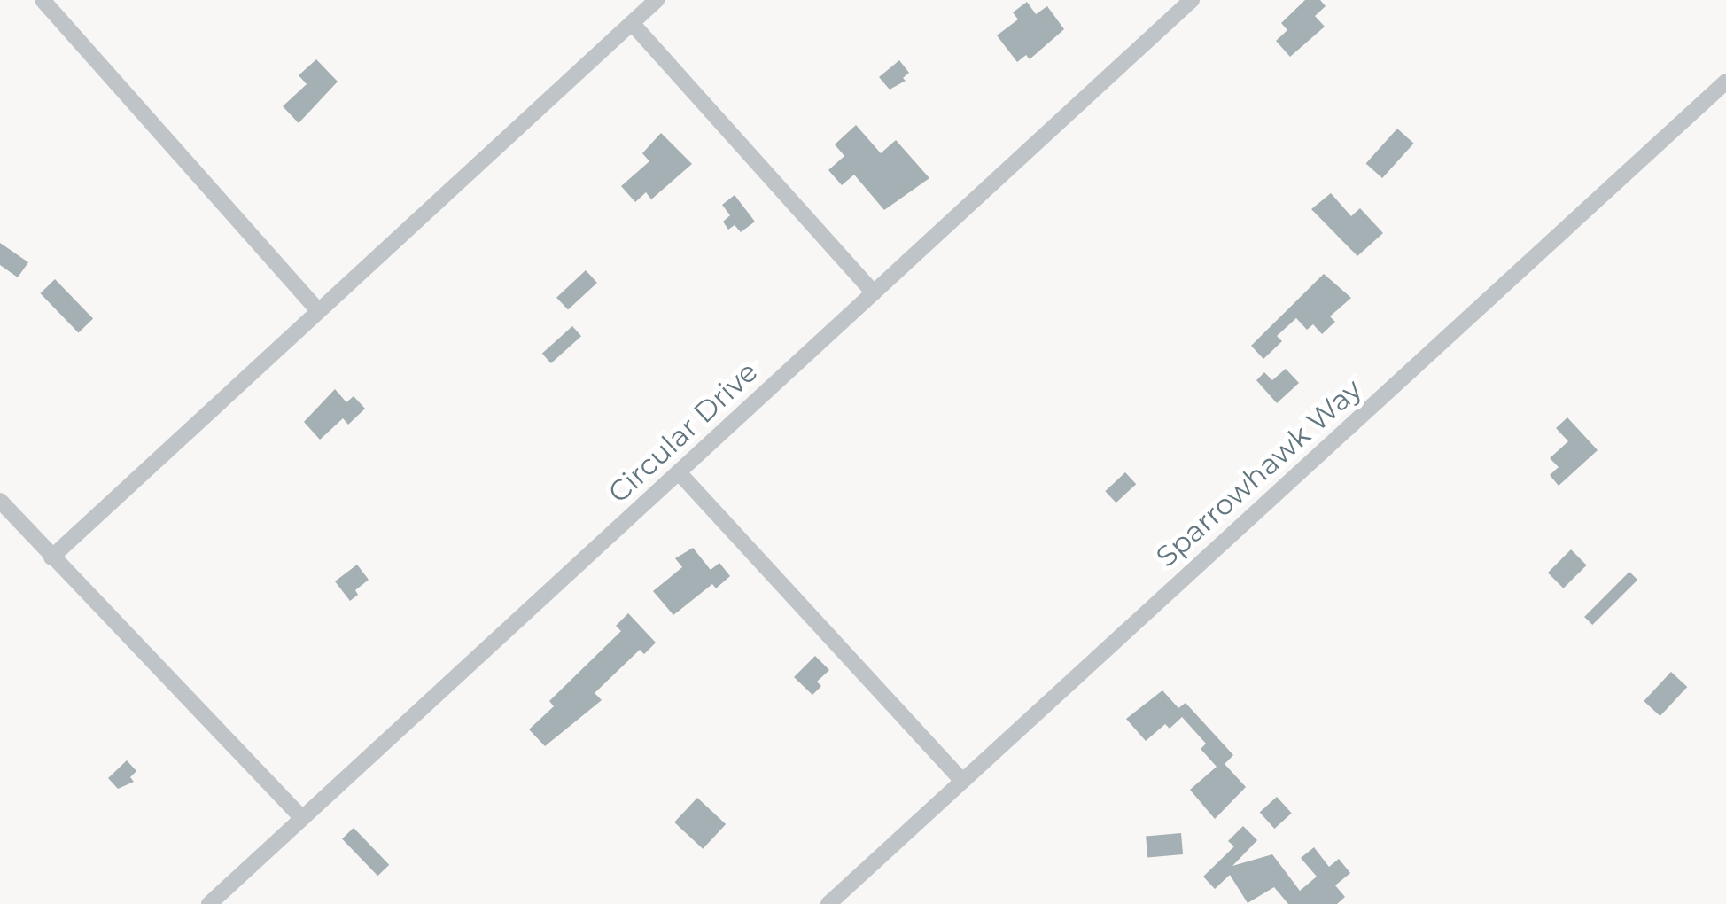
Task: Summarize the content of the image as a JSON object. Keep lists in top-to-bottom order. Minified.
{"streets":{"street":["Circular Drive","Sparrowhawk Way"]}}
